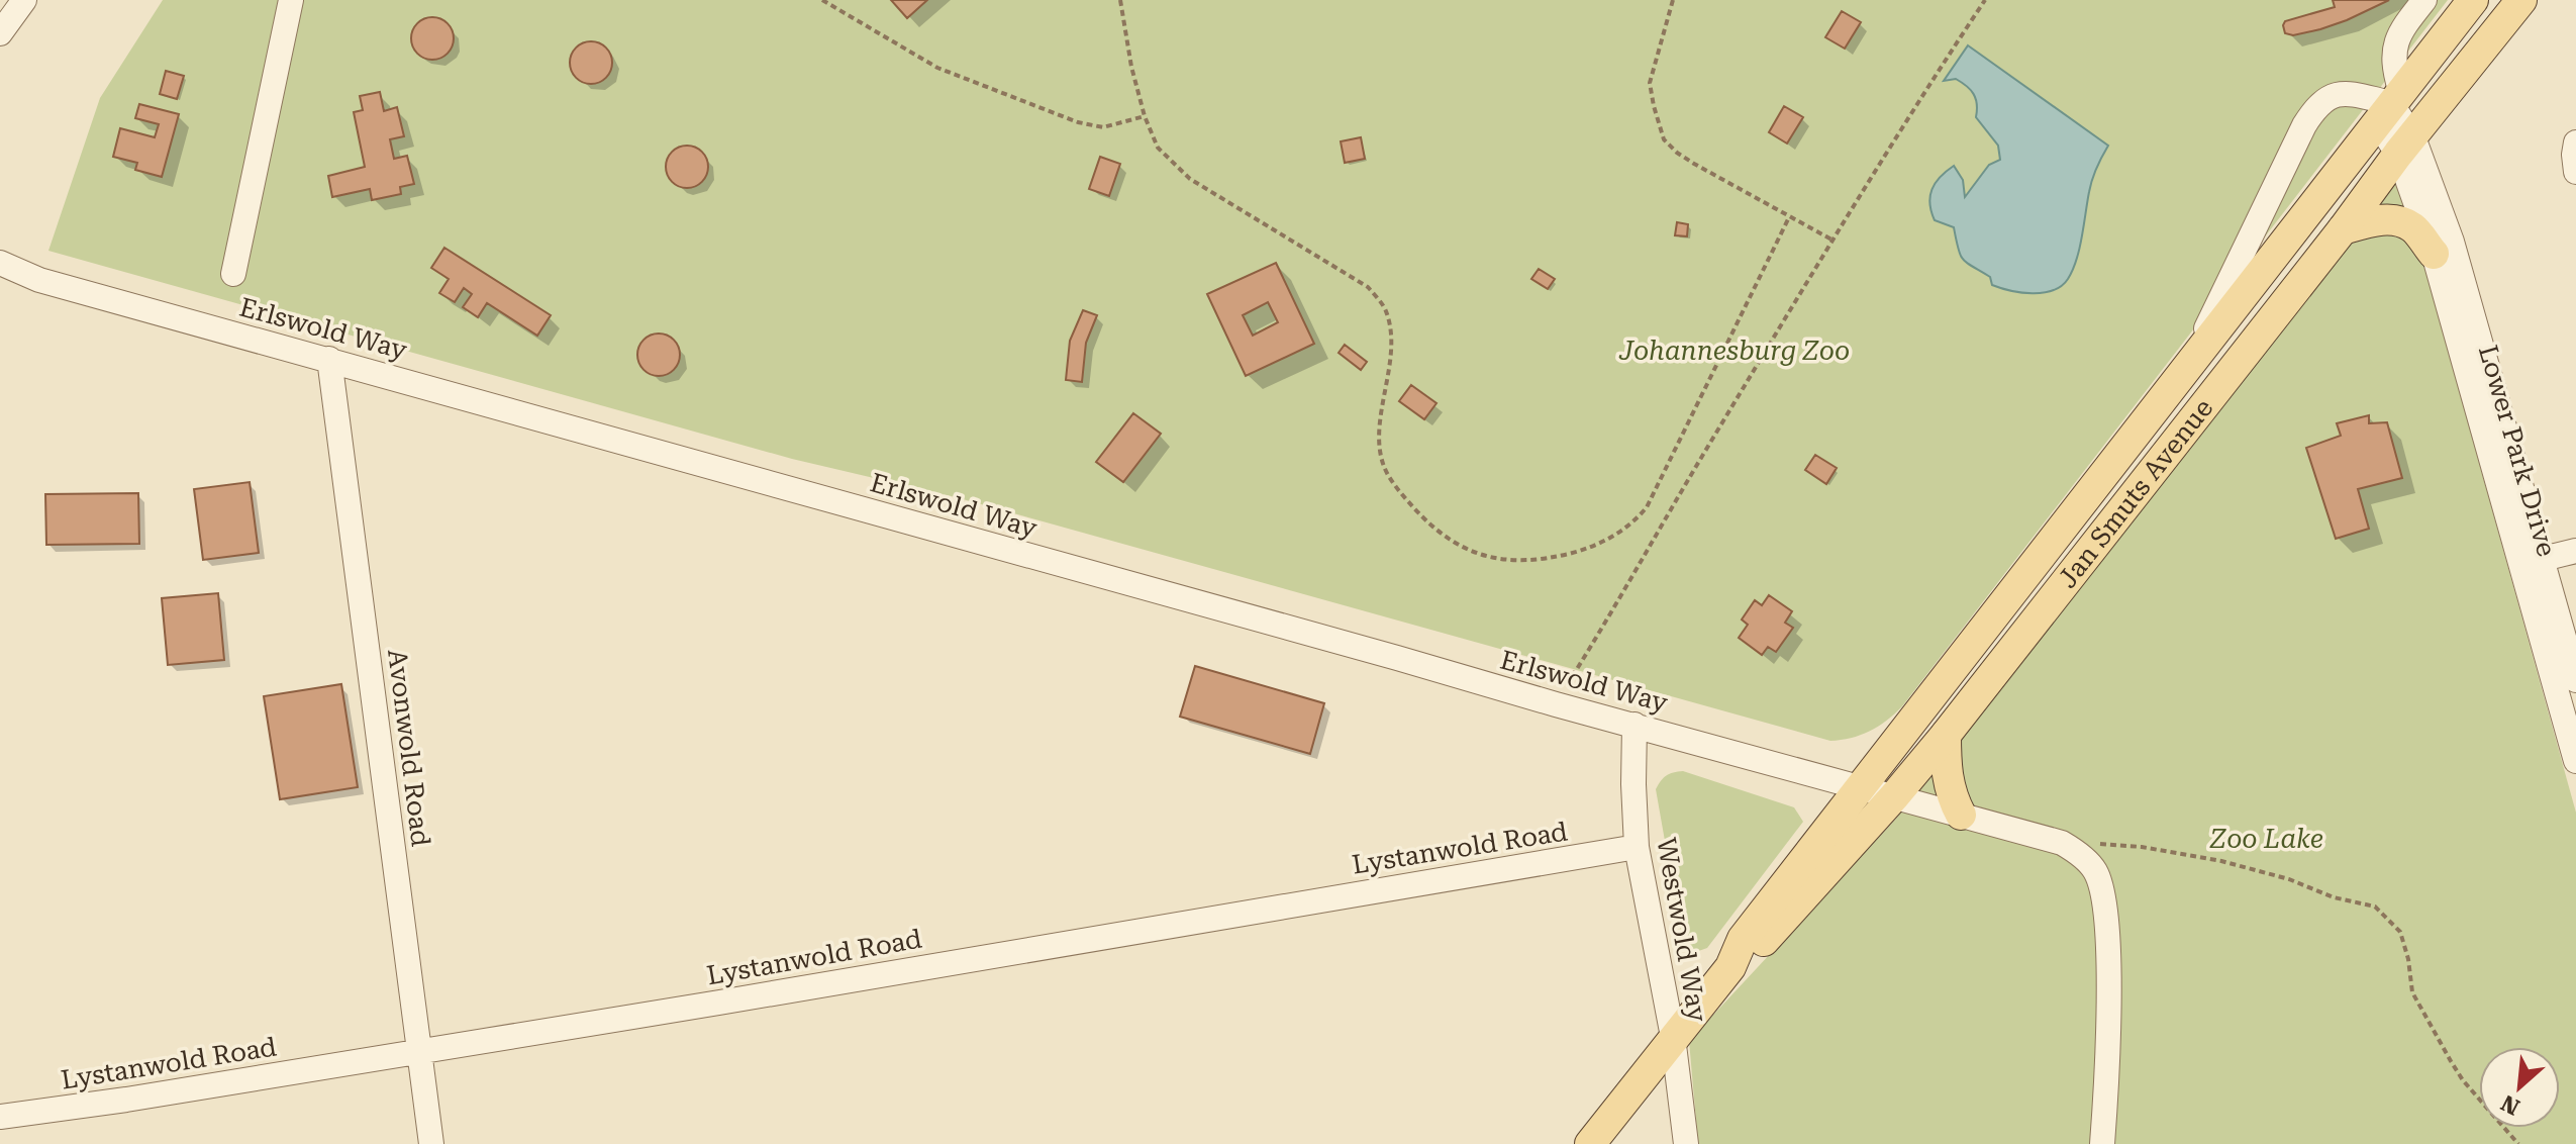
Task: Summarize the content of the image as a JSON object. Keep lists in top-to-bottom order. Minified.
{"streets":{"main road":["Jan Smuts Avenue"],"street":["Erlswold Way","Lower Park Drive","Avonwold Road","Lystanwold Road","Westwold Way"]},"crossings":[["Erlswold Way","Jan Smuts Avenue"],["Erlswold Way","Avonwold Road"],["Erlswold Way","Westwold Way"],["Lower Park Drive","Jan Smuts Avenue"],["Jan Smuts Avenue","Westwold Way"],["Avonwold Road","Lystanwold Road"],["Lystanwold Road","Westwold Way"]],"parks":["Johannesburg Zoo","Zoo Lake"],"north":"bottom left"}
